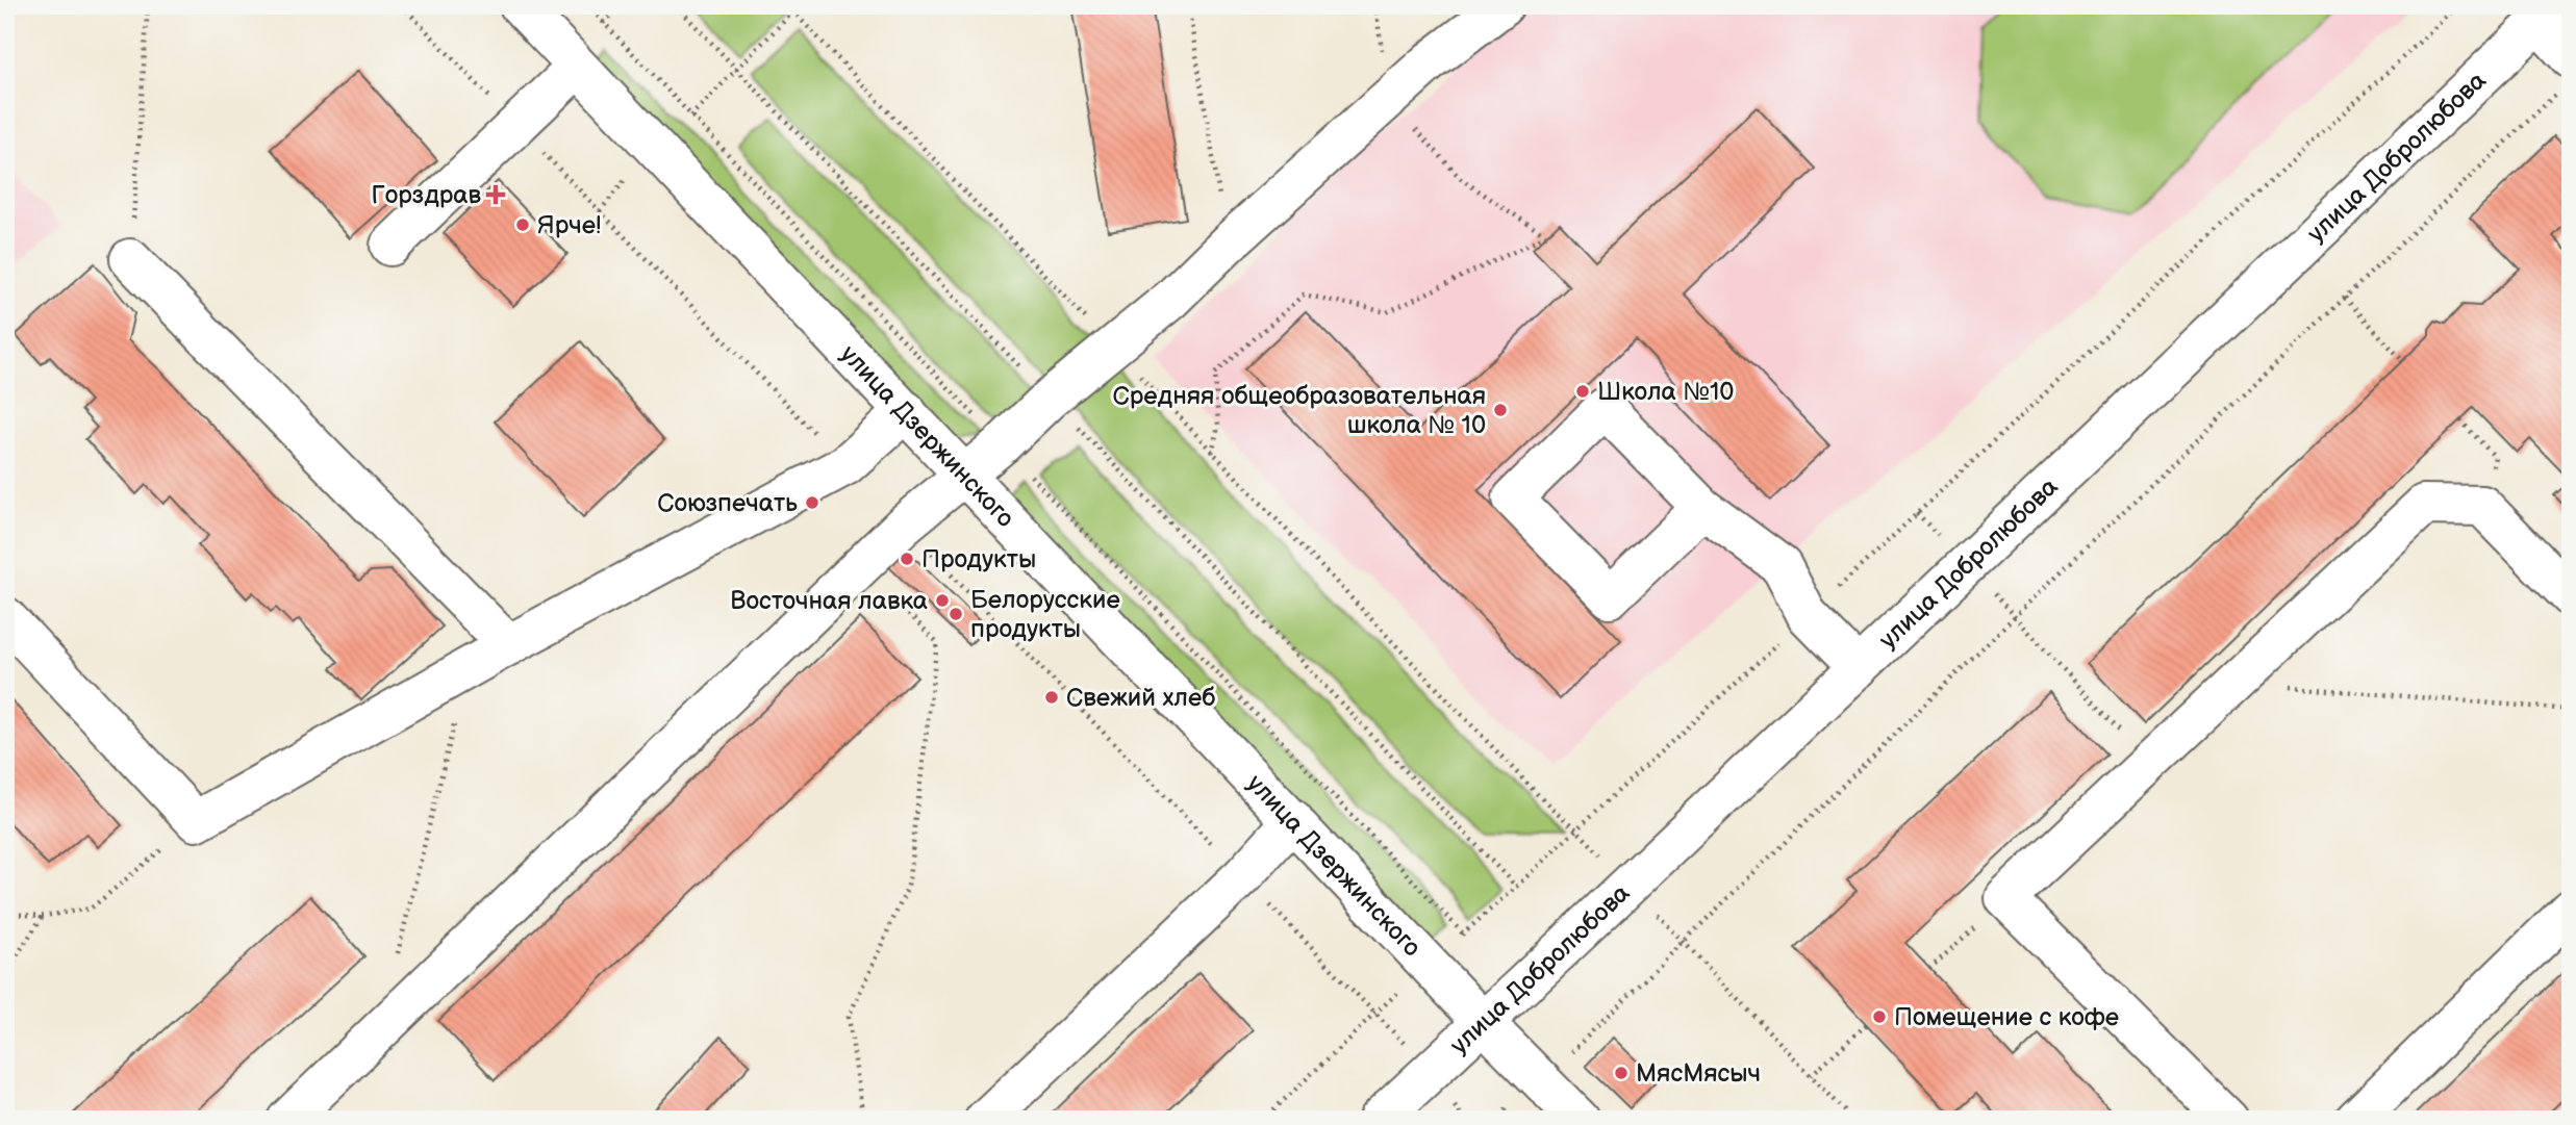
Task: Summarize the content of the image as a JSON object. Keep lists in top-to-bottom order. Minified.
{"streets":{"street":["улица Добролюбова","улица Дзержинского"]},"crossings":[["улица Добролюбова","улица Дзержинского"]],"places":{"health":["Горздрав"],"other":["Ярче!","Школа №10","Средняя общеобразовательная школа № 10","Союзпечать","Продукты","Восточная лавка","Белорусские продукты","Свежий хлеб","Помещение с кофе","МясМясыч"]}}
